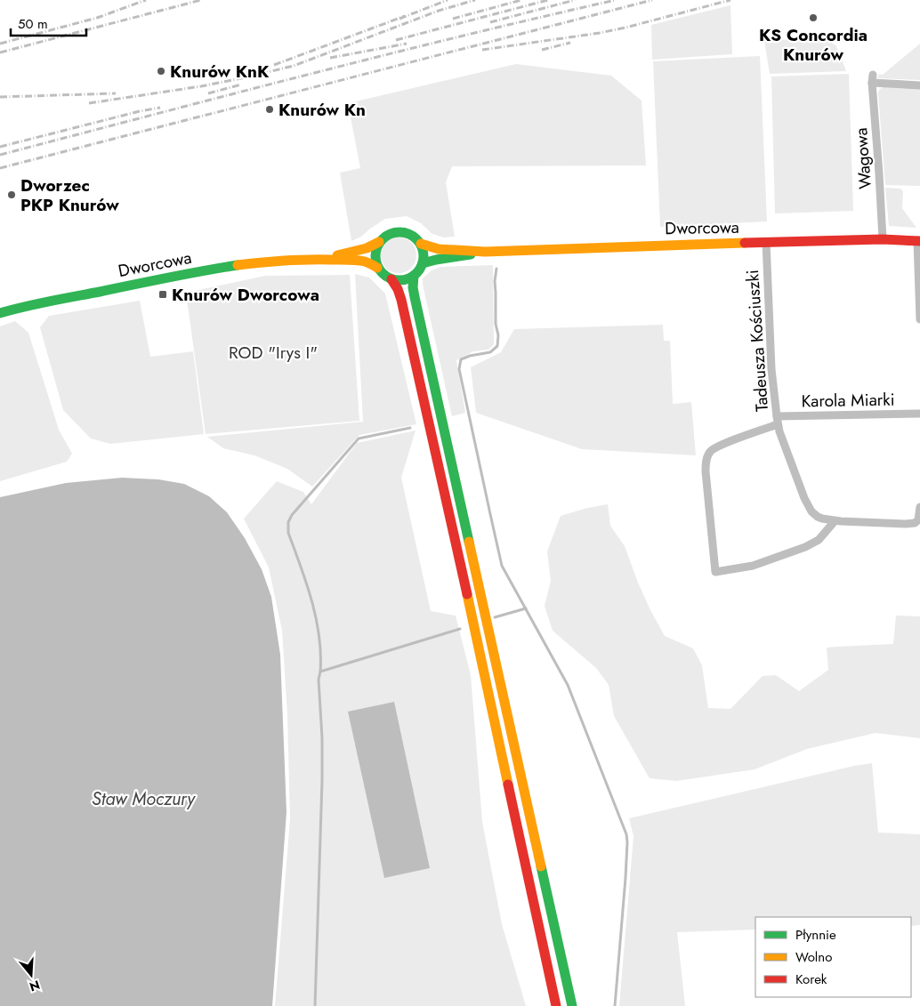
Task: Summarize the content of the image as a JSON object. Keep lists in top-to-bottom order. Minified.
{"streets":{"main road":["Dworcowa"],"street":["Wagowa","Tadeusza Kościuszki","Karola Miarki"]},"crossings":[["Wagowa","Dworcowa"],["Dworcowa","Tadeusza Kościuszki"],["Tadeusza Kościuszki","Karola Miarki"]],"water":["Staw Moczury"],"parks":["ROD \"Irys I\""],"places":{"other":["KS Concordia Knurów","Knurów KnK","Knurów Kn","Dworzec PKP Knurów"],"transit":["Knurów Dworcowa"]},"legend":["Płynnie","Wolno","Korek"],"scale_bar":"50 m","north":"bottom"}
